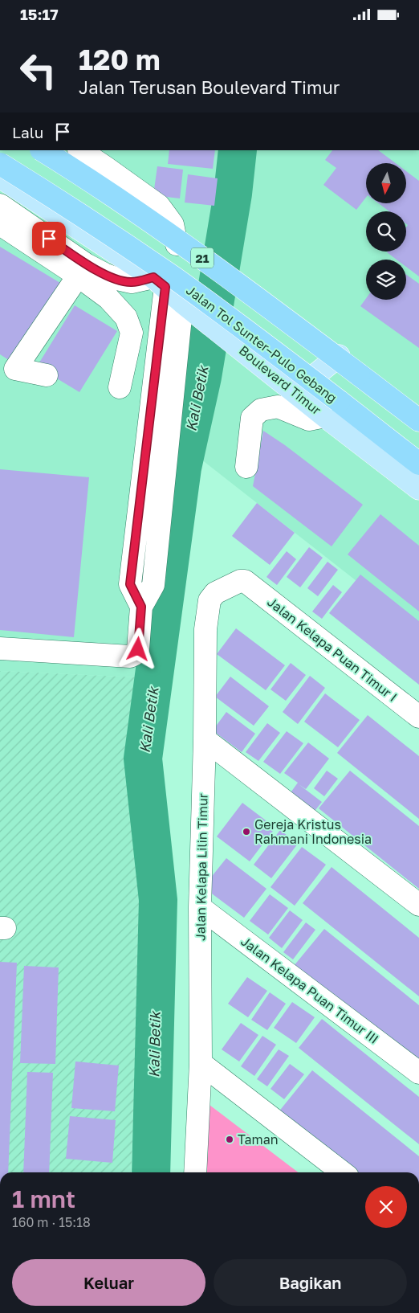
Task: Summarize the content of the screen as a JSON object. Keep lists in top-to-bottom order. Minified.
{"streets":{"highway":["21","Jalan Tol Sunter–Pulo Gebang"],"main road":["Boulevard Timur"],"street":["Jalan Kelapa Puan Timur I","Jalan Kelapa Lilin Timur","Jalan Kelapa Puan Timur III"]},"crossings":[["Jalan Kelapa Puan Timur I","Jalan Kelapa Lilin Timur"],["Jalan Kelapa Lilin Timur","Jalan Kelapa Puan Timur III"]],"water":["Kali Betik"],"places":["Gereja Kristus Rahmani Indonesia","Taman"],"north":"bottom","page":{"status":"15:17","turn":["120 m","Jalan Terusan Boulevard Timur"],"then":"Lalu","heading":["1 mnt","160 m · 15:18"],"buttons":["Keluar","Bagikan"]}}
